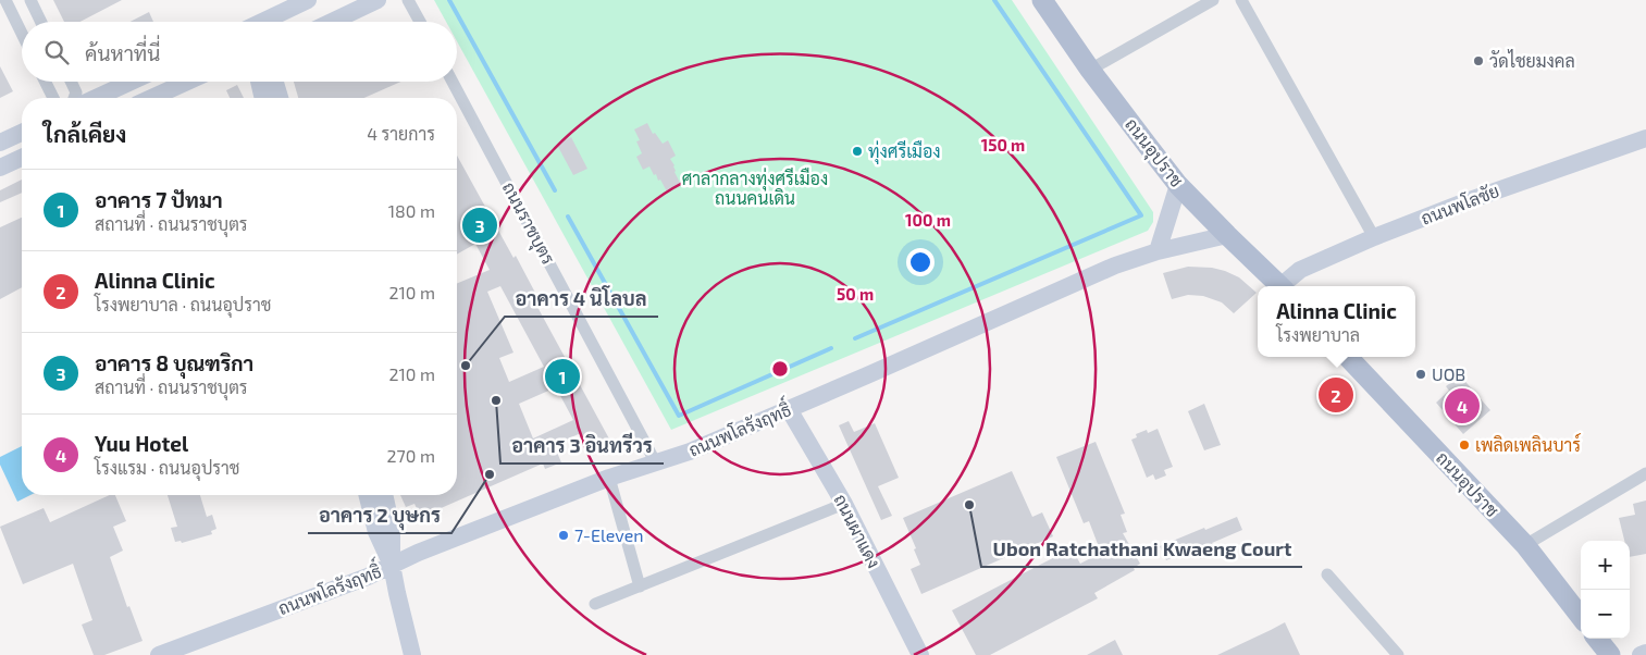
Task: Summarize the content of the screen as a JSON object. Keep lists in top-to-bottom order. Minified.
{"streets":{"main road":["ถนนอุปราช"],"street":["ถนนพโลชัย","ถนนราชบุตร","ถนนพโลรังฤทธิ์","ถนนผาแดง"]},"crossings":[["ถนนอุปราช","ถนนพโลรังฤทธิ์"],["ถนนราชบุตร","ถนนพโลรังฤทธิ์"],["ถนนพโลรังฤทธิ์","ถนนผาแดง"]],"parks":["ศาลากลางทุ่งศรีเมือง ถนนคนเดิน"],"places":["วัดไชยมงคล","ทุ่งศรีเมือง","อาคาร 4 นิโลบล","UOB","อาคาร 3 อินทรีวร","เพลิดเพลินบาร์","อาคาร 2 บุษกร","Ubon Ratchathani Kwaeng Court","7-Eleven"],"page":{"search":"ค้นหาที่นี่","heading":["ใกล้เคียง","4 รายการ"],"list":[{"mark":"1","name":"อาคาร 7 ปัทมา","note":"สถานที่ · ถนนราชบุตร","value":"180 m"},{"mark":"2","name":"Alinna Clinic","note":"โรงพยาบาล · ถนนอุปราช","value":"210 m"},{"mark":"3","name":"อาคาร 8 บุณฑริกา","note":"สถานที่ · ถนนราชบุตร","value":"210 m"},{"mark":"4","name":"Yuu Hotel","note":"โรงแรม · ถนนอุปราช","value":"270 m"}],"pins":["3","1","2","4"],"popup":["Alinna Clinic","โรงพยาบาล"],"map_buttons":["+","−"]},"rings":["150 m","100 m","50 m"]}
